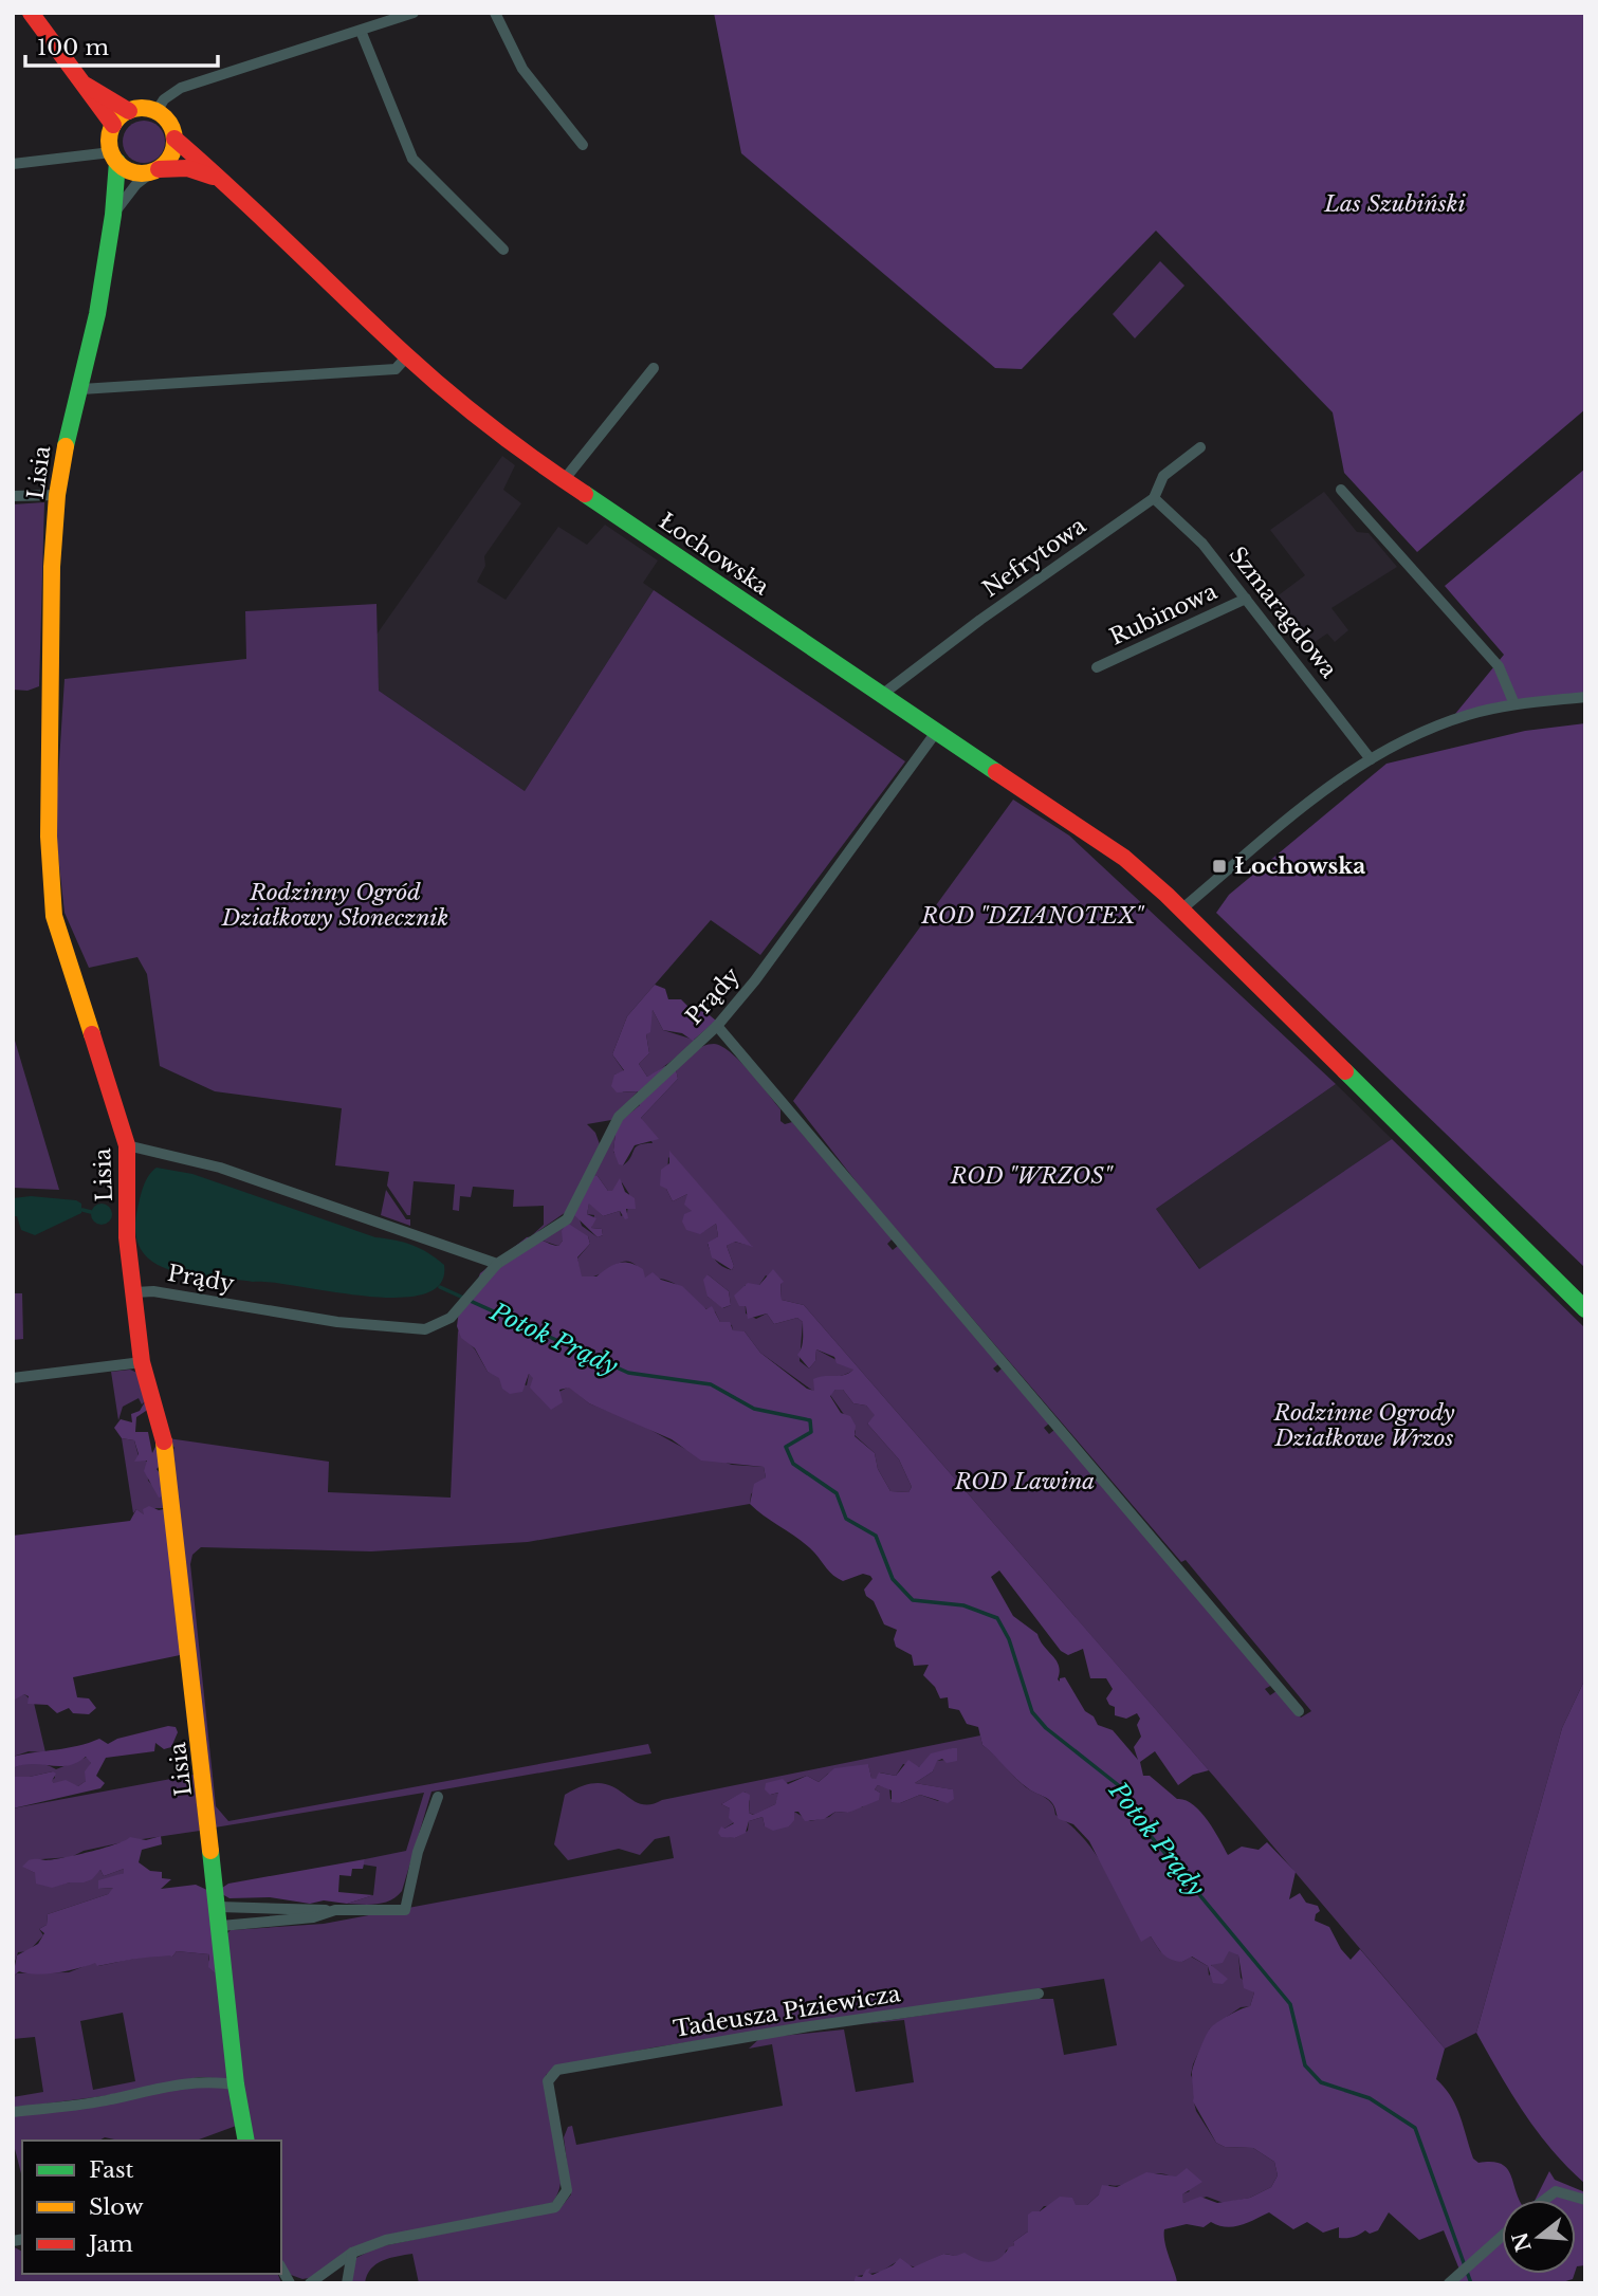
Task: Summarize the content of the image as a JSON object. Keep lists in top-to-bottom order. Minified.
{"streets":{"main road":["Lisia","Łochowska"],"street":["Nefrytowa","Szmaragdowa","Rubinowa","Prądy","Tadeusza Piziewicza"]},"crossings":[["Lisia","Łochowska"],["Lisia","Prądy"],["Łochowska","Nefrytowa"],["Łochowska","Prądy"],["Nefrytowa","Szmaragdowa"],["Szmaragdowa","Rubinowa"]],"water":["Potok Prądy"],"parks":["Las Szubiński","Rodzinny Ogród Działkowy Słonecznik","ROD \"DZIANOTEX\"","ROD \"WRZOS\"","Rodzinne Ogrody Działkowe Wrzos","ROD Lawina"],"places":{"transit":["Łochowska"]},"legend":["Fast","Slow","Jam"],"scale_bar":"100 m","north":"left"}
